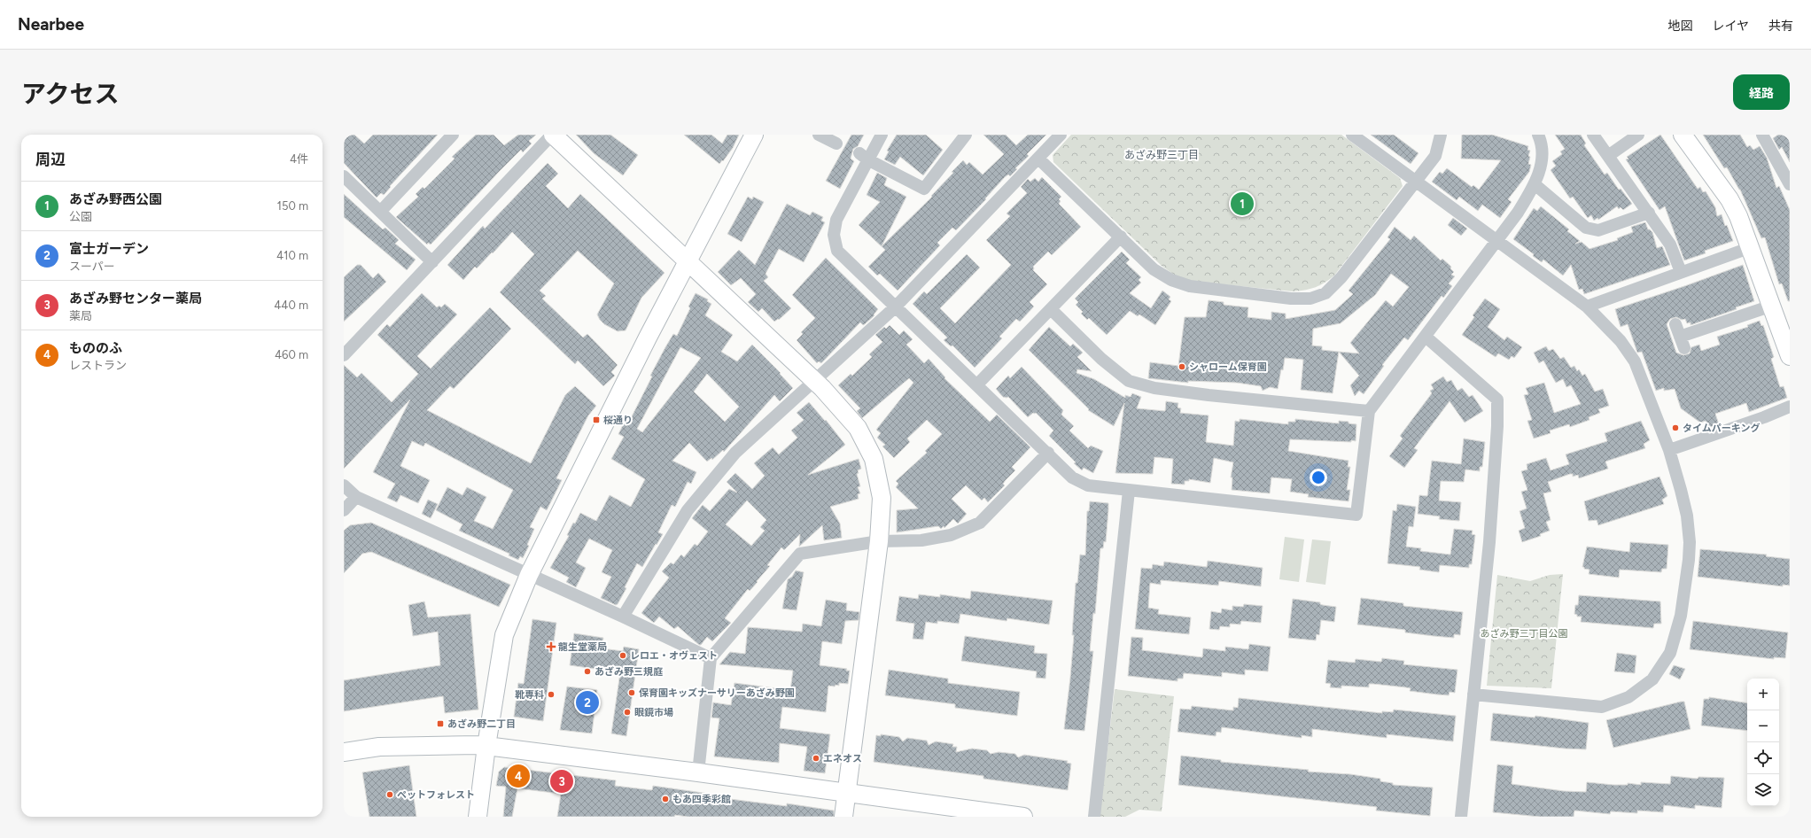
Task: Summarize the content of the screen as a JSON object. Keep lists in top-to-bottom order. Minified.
{"districts":["あざみ野三丁目"],"parks":["あざみ野三丁目公園"],"places":{"other":["シャローム保育園","タイムパーキング","レロエ・オヴェスト","あざみ野三規庭","保育園キッズナーサリーあざみ野園","靴専科","眼鏡市場","エネオス","ペットフォレスト","もあ四季彩館"],"transit":["桜通り","あざみ野二丁目"],"health":["龍生堂薬局"]},"page":{"header":"Nearbee","nav":["地図","レイヤ","共有"],"title":"アクセス","buttons":"経路","heading":["周辺","4件"],"list":[{"mark":"1","name":"あざみ野西公園","note":"公園","value":"150 m"},{"mark":"2","name":"富士ガーデン","note":"スーパー","value":"410 m"},{"mark":"3","name":"あざみ野センター薬局","note":"薬局","value":"440 m"},{"mark":"4","name":"もののふ","note":"レストラン","value":"460 m"}],"pins":["1","2","4","3"],"map_buttons":["+","−"]}}
